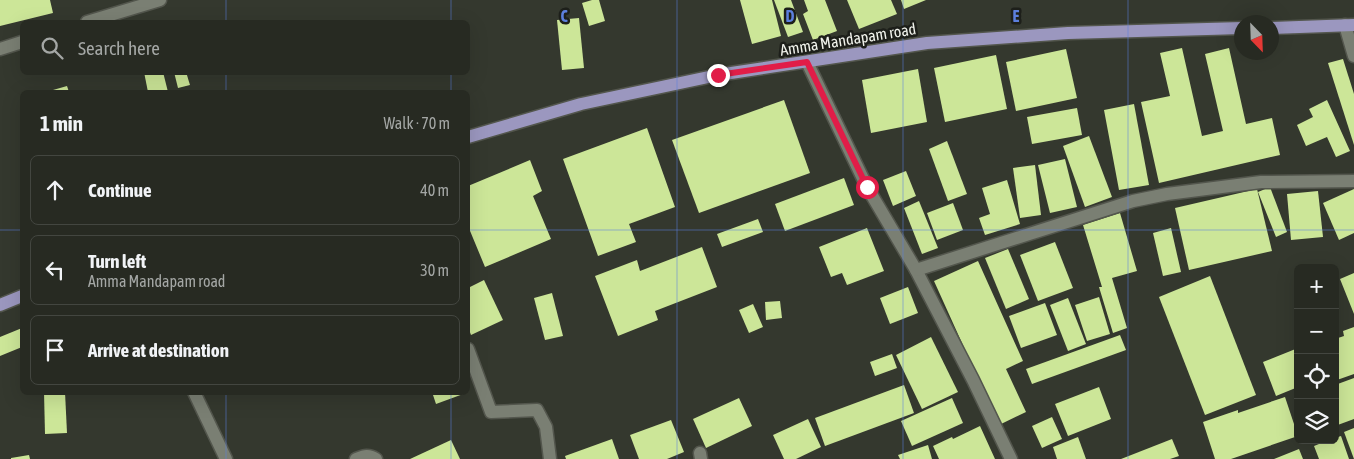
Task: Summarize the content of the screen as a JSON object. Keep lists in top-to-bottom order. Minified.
{"streets":{"main road":["Amma Mandapam road"]},"north":"bottom right","page":{"search":"Search here","heading":["1 min","Walk · 70 m"],"list":[["Continue","40 m"],["Turn left","Amma Mandapam road","30 m"],"Arrive at destination"],"map_buttons":["+","−"]},"grid":{"columns":["C","D","E"]}}
